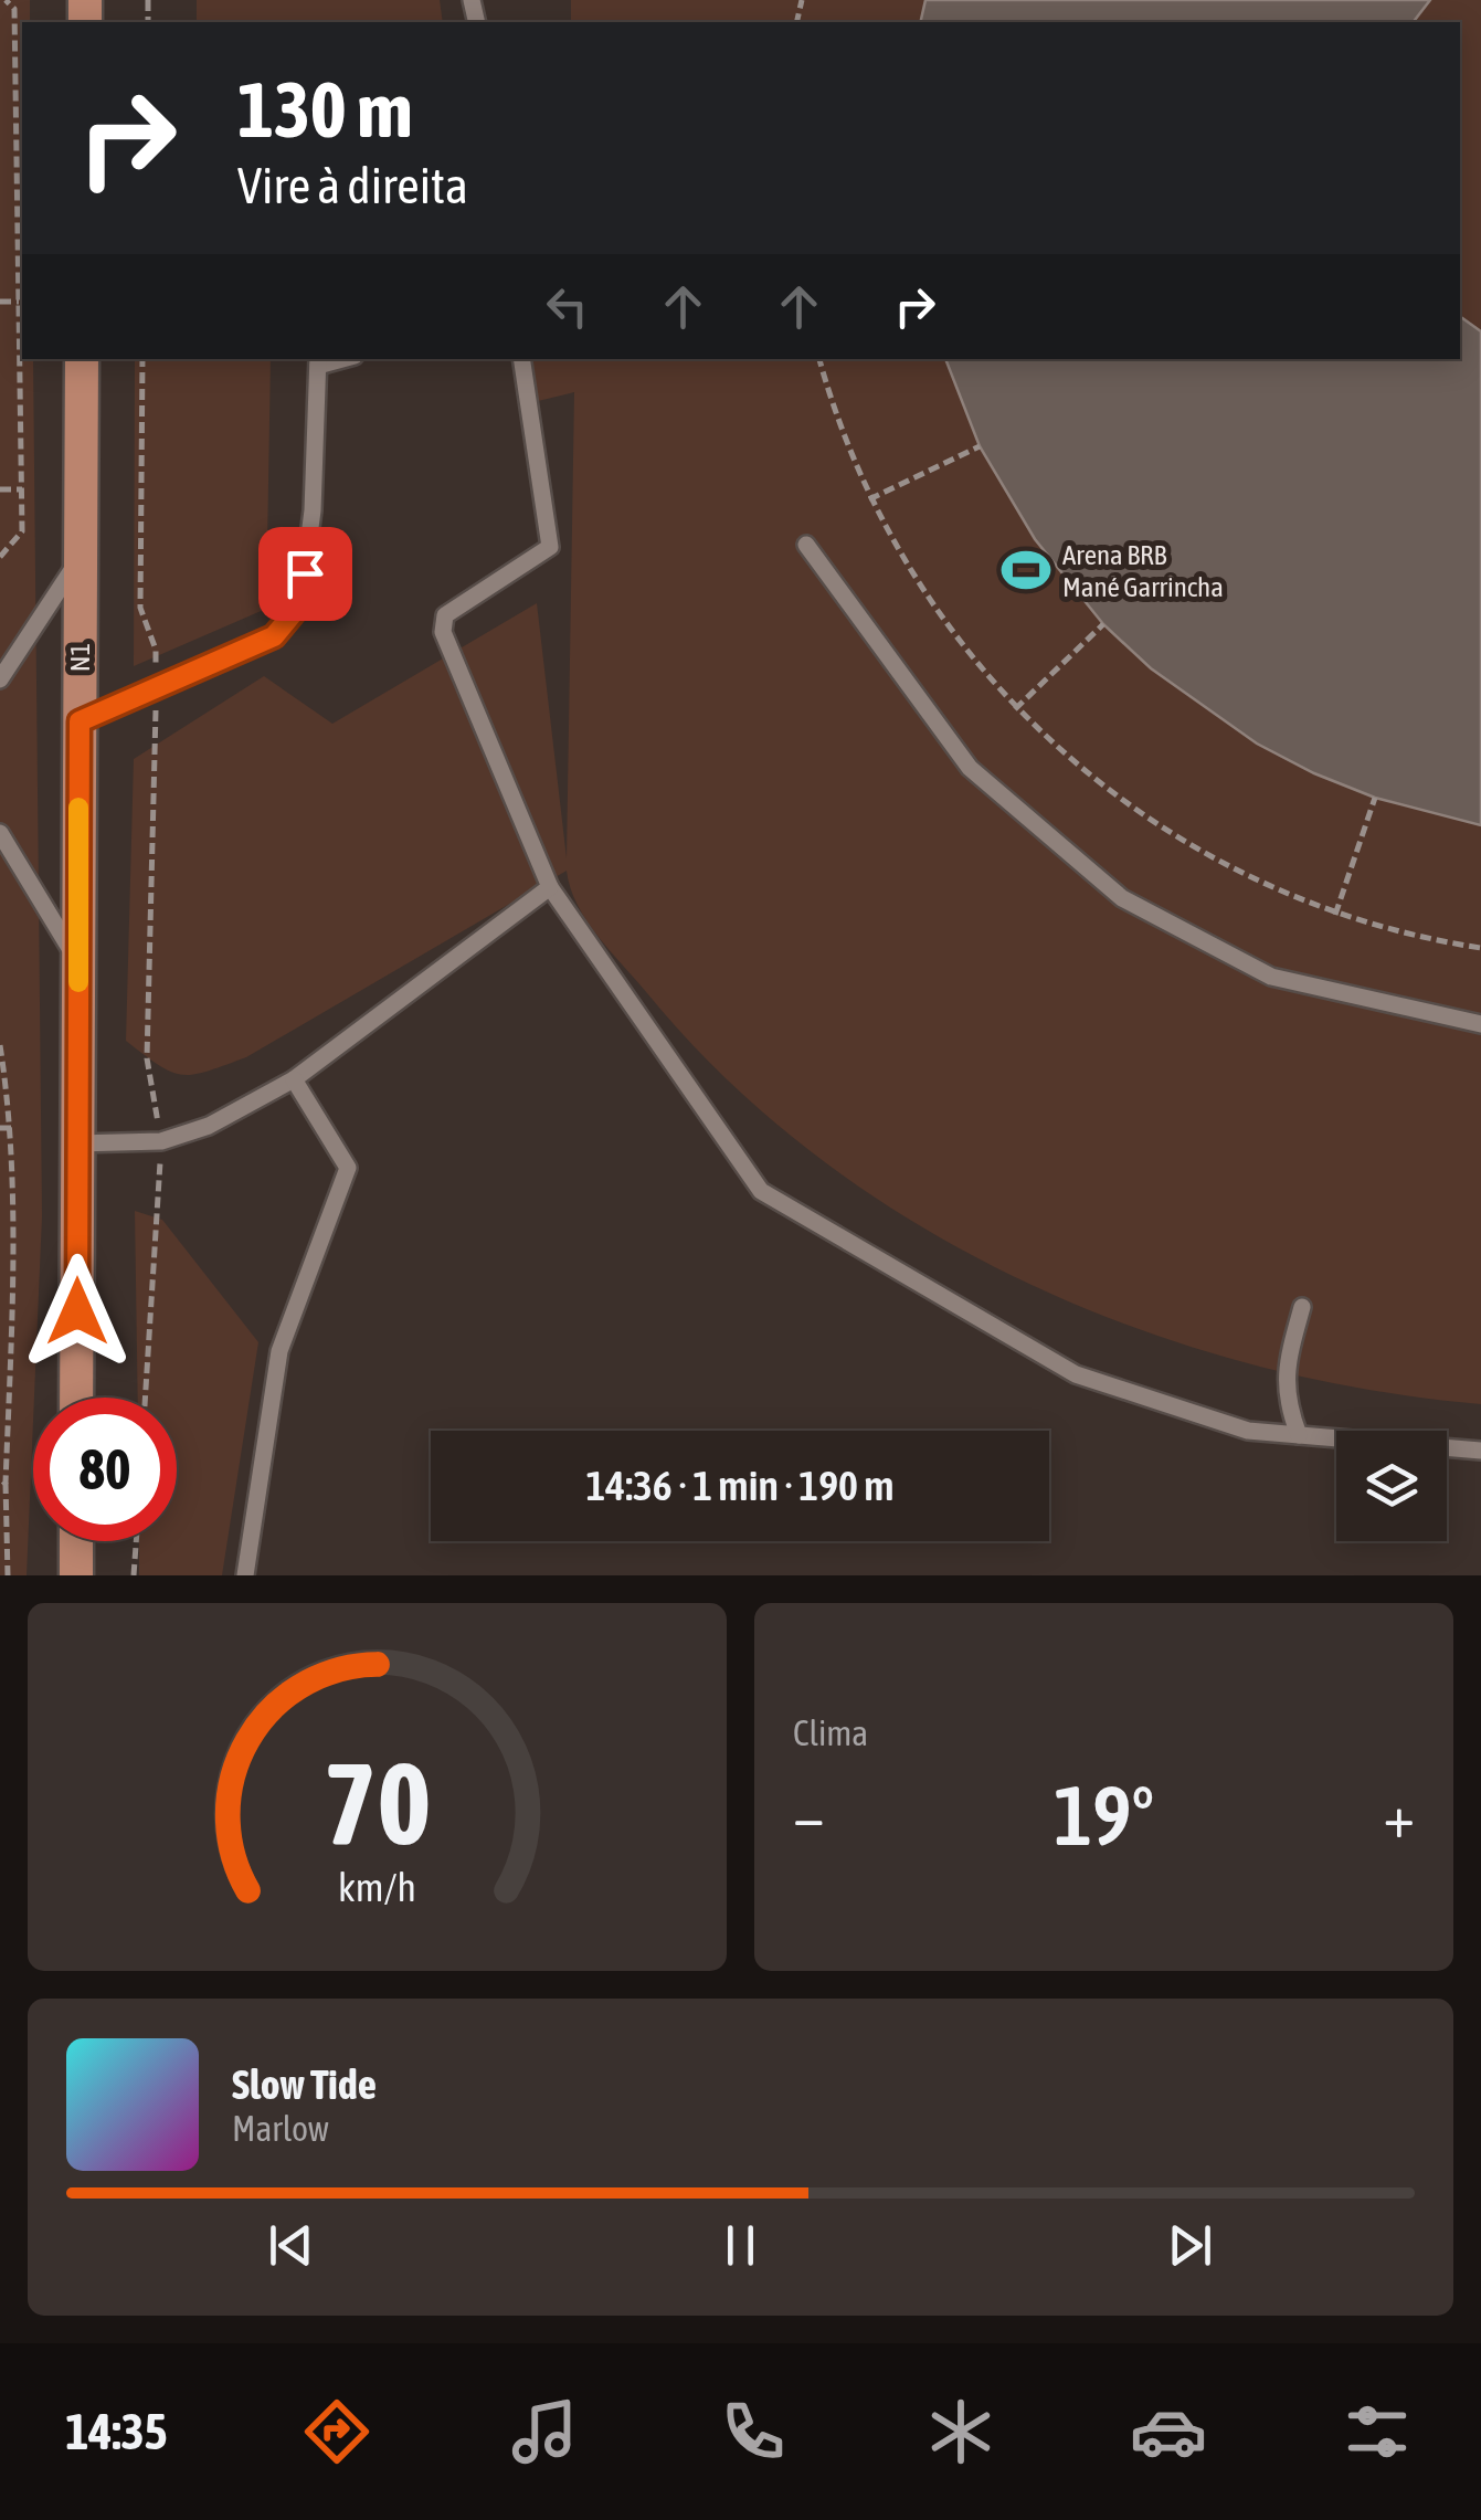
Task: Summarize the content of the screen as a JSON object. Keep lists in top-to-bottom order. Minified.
{"streets":{"highway":["N1"]},"places":{"sports":["Arena BRB Mané Garrincha"]},"page":{"turn":["130 m","Vire à direita"],"limit":"80","trip":"14:36 · 1 min · 190 m","tile":"Clima","heat":["−","19°","+"],"song":["Slow Tide","Marlow"],"tabs":"14:35","gauge":["70","km/h"]}}
